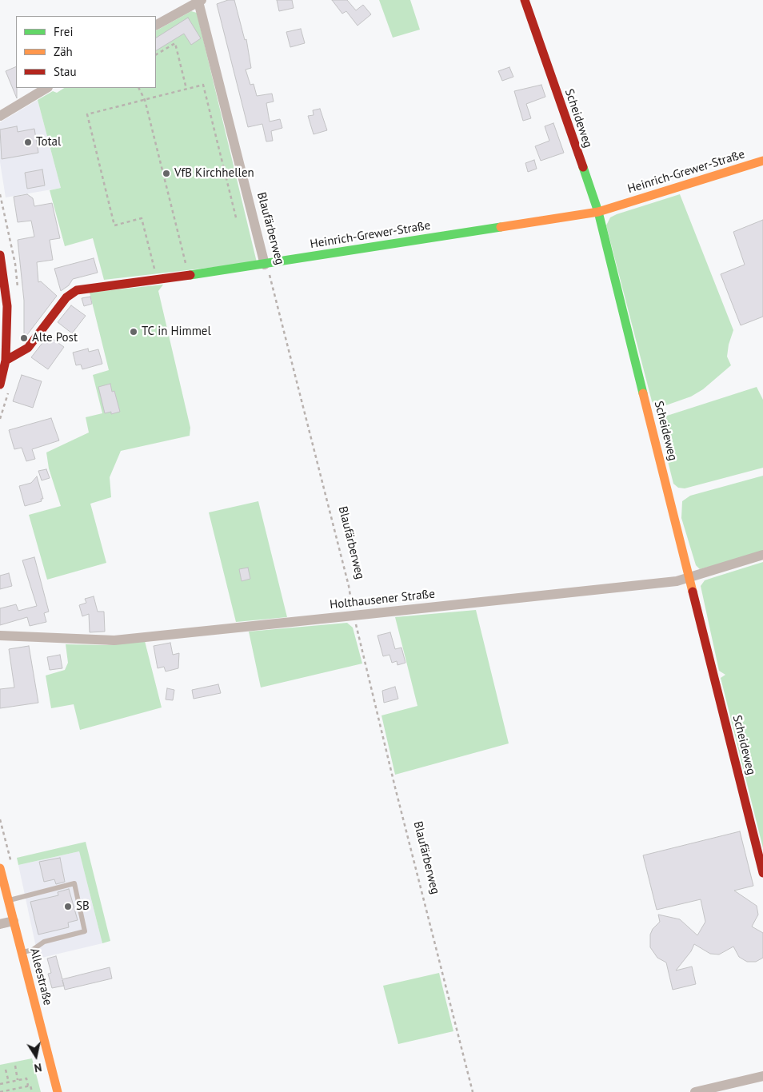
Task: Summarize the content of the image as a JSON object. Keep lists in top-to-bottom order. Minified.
{"streets":{"street":["Scheideweg","Heinrich-Grewer-Straße","Blaufärberweg","Holthausener Straße","Alleestraße"]},"crossings":[["Scheideweg","Heinrich-Grewer-Straße"],["Scheideweg","Holthausener Straße"],["Heinrich-Grewer-Straße","Blaufärberweg"],["Blaufärberweg","Holthausener Straße"]],"places":["Total","VfB Kirchhellen","TC in Himmel","Alte Post","SB"],"legend":["Frei","Zäh","Stau"],"north":"bottom"}
